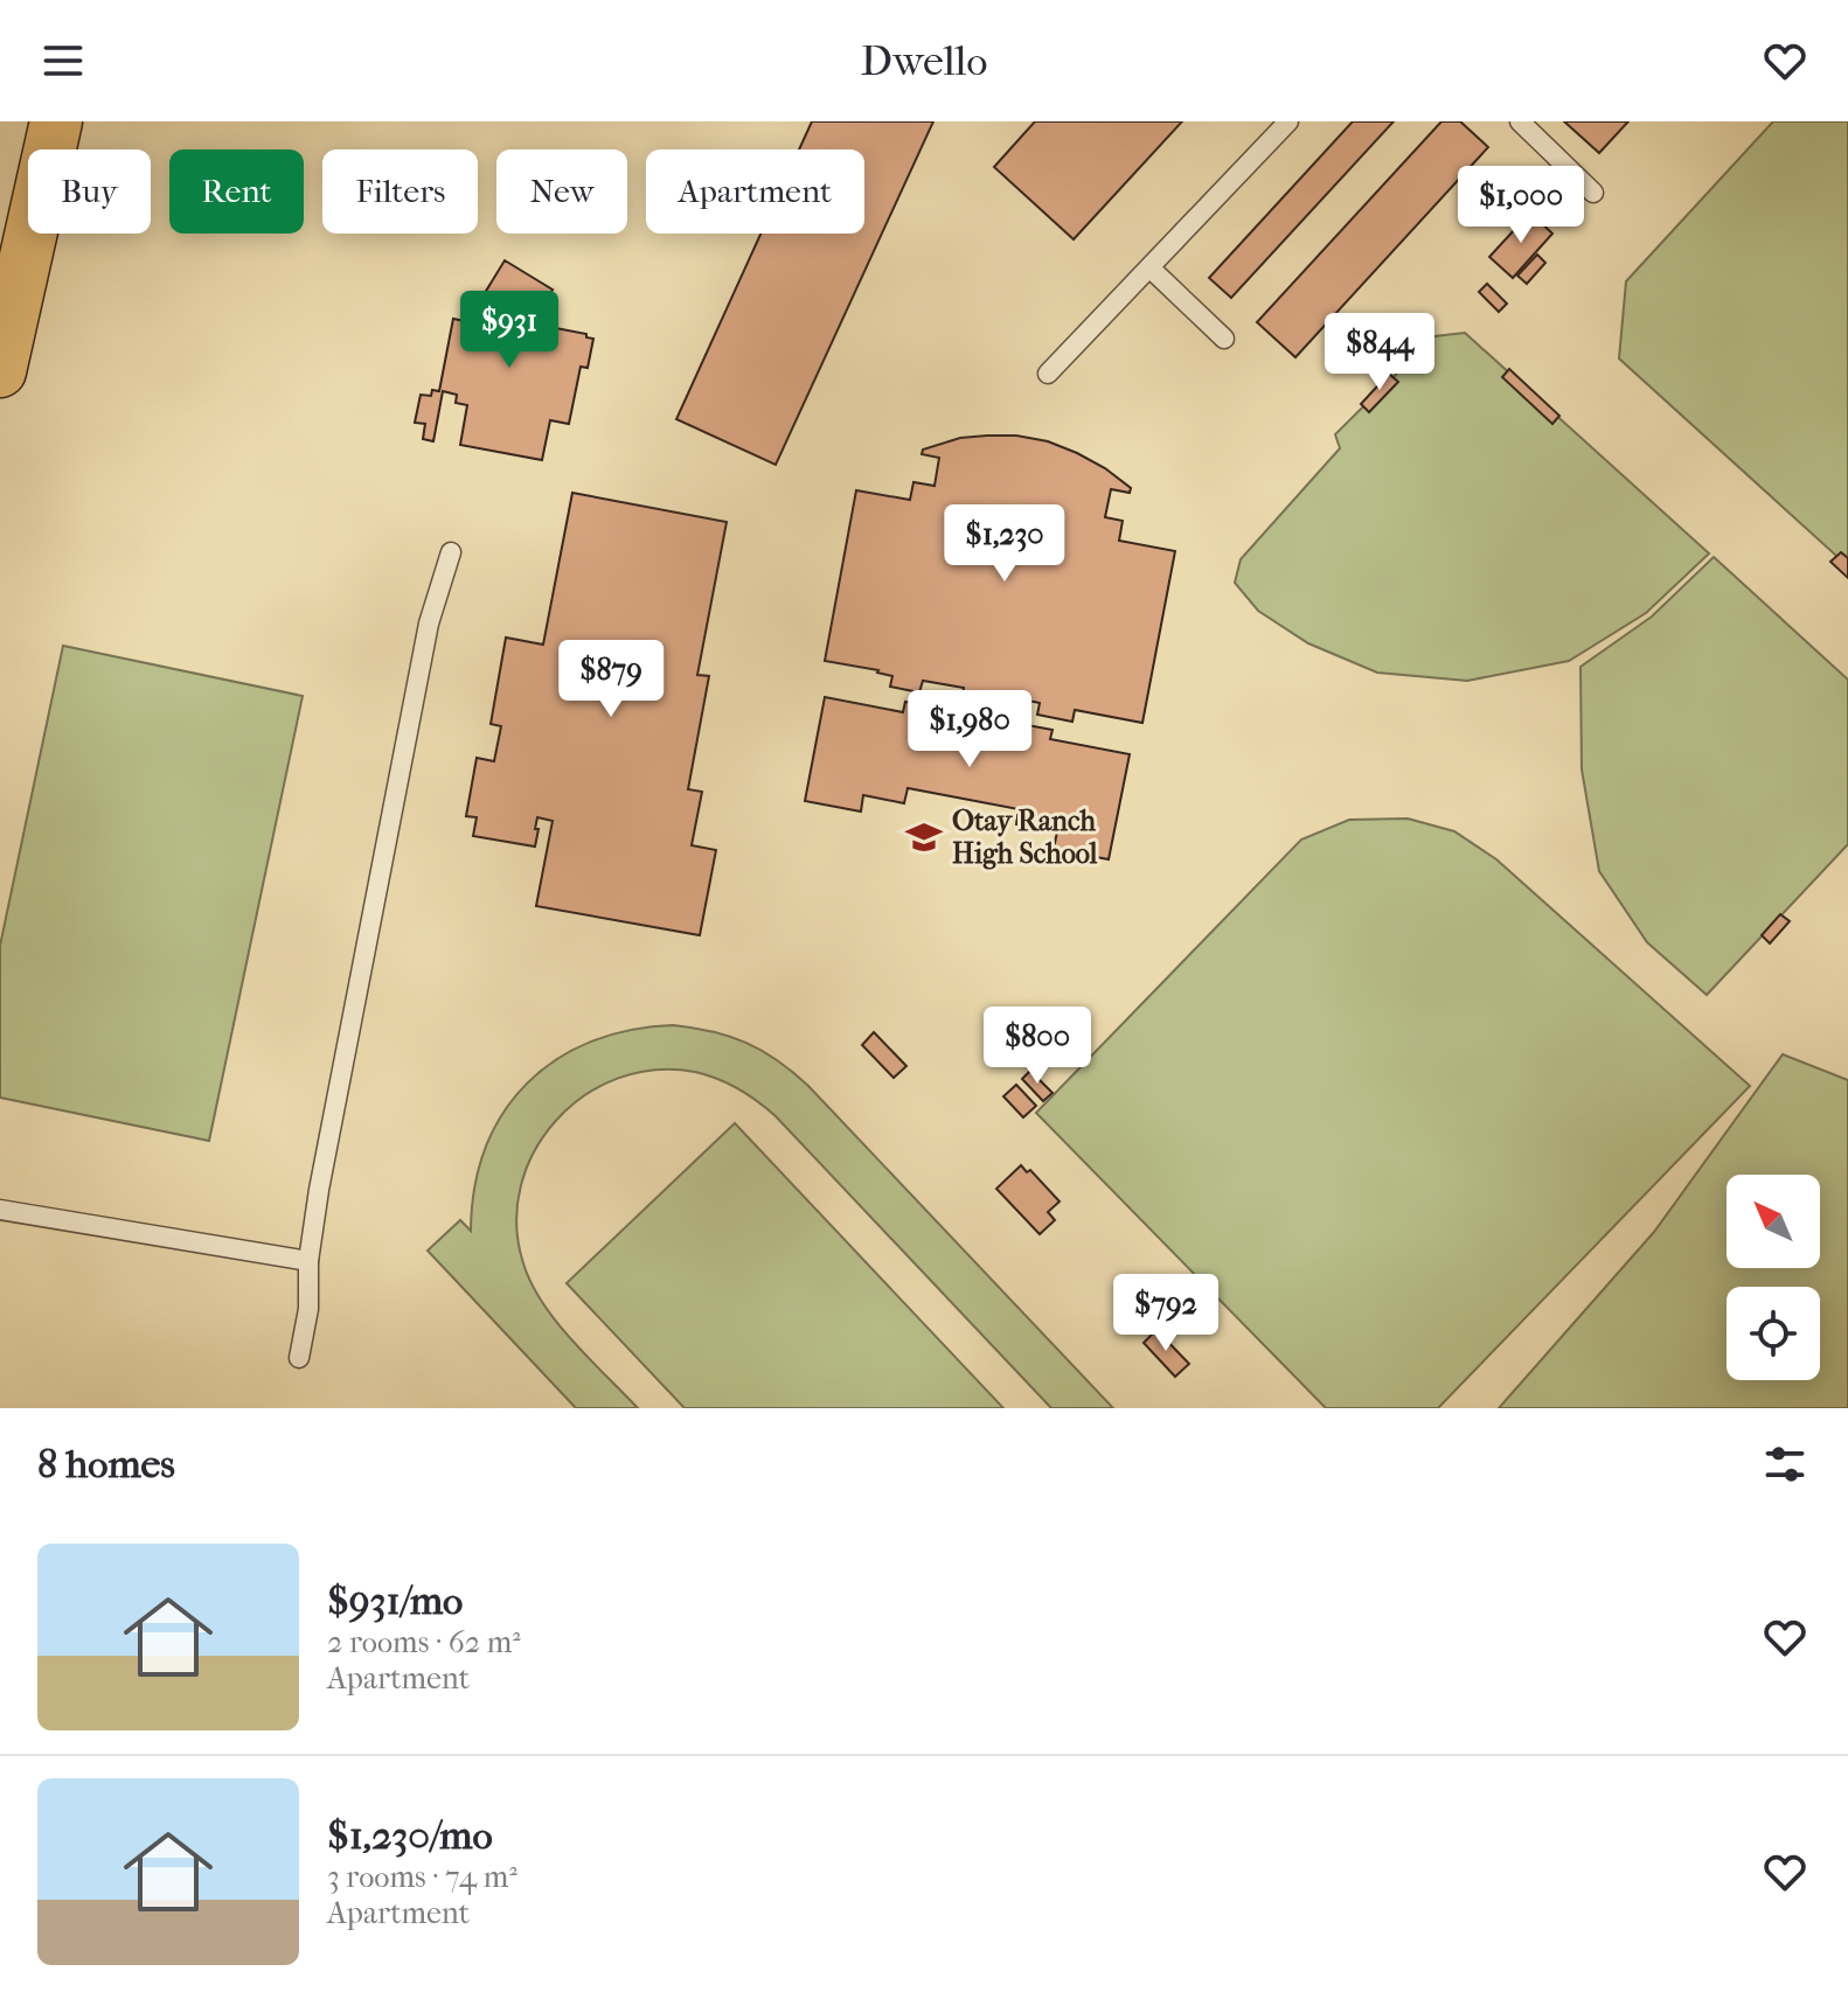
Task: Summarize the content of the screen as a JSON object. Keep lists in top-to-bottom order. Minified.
{"places":{"school or university":["Otay Ranch High School"]},"north":"top left","page":{"header":"Dwello","chip":["Buy","Rent","Filters","New","Apartment"],"price":["$1,000","$931","$844","$1,230","$879","$1,980","$800","$792"],"heading":"8 homes","list":[{"name":"$931/mo","note":"2 rooms · 62 m² · Apartment"},{"name":"$1,230/mo","note":"3 rooms · 74 m² · Apartment"}]}}
